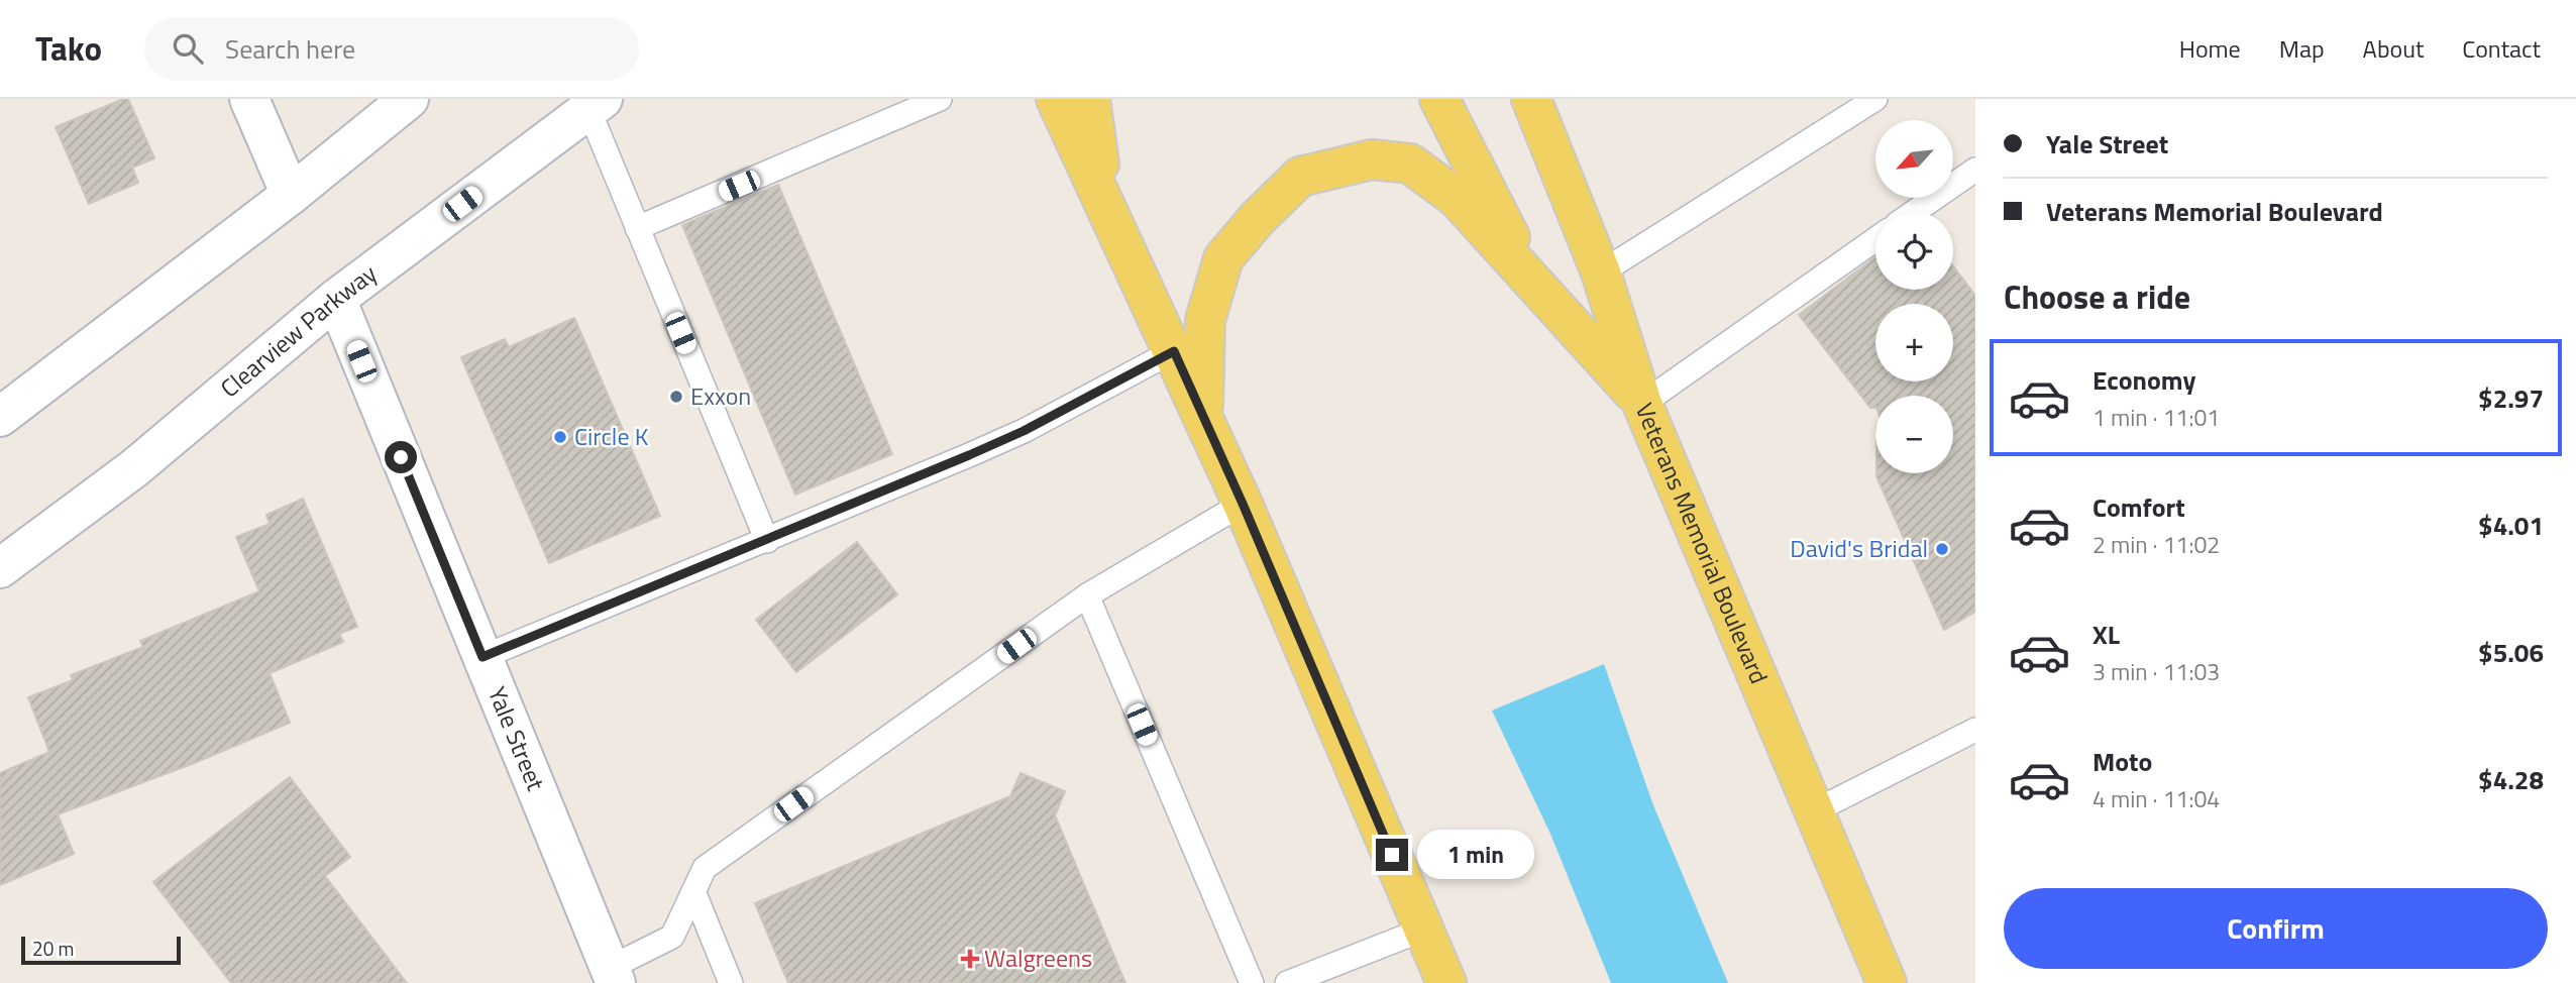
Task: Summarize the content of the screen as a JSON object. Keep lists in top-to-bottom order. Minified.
{"streets":{"main road":["Clearview Parkway","Veterans Memorial Boulevard","Yale Street"]},"crossings":[["Clearview Parkway","Yale Street"]],"places":{"other":["Exxon","Circle K","David's Bridal"],"health":["Walgreens"]},"scale_bar":"20 m","north":"bottom left","page":{"header":"Tako","search":"Search here","nav":["Home","Map","About","Contact"],"banner":["Yale Street","Veterans Memorial Boulevard"],"map_buttons":["+","−"],"heading":"Choose a ride","list":[{"name":"Economy","note":"1 min · 11:01","value":"$2.97"},{"name":"Comfort","note":"2 min · 11:02","value":"$4.01"},{"name":"XL","note":"3 min · 11:03","value":"$5.06"},{"name":"Moto","note":"4 min · 11:04","value":"$4.28"}],"bubble":"1 min","buttons":"Confirm","scale":"20 m"}}
